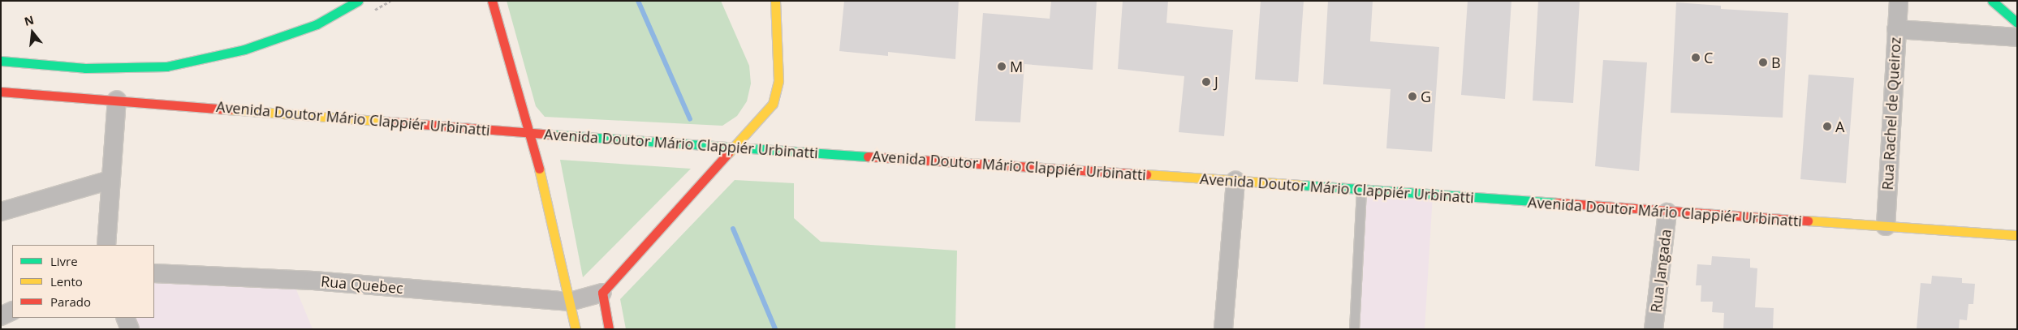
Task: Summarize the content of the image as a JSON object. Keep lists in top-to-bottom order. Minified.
{"streets":{"main road":["Avenida Doutor Mário Clappiér Urbinatti"],"street":["Rua Rachel de Queiroz","Rua Jangada","Rua Quebec"]},"crossings":[["Rua Rachel de Queiroz","Avenida Doutor Mário Clappiér Urbinatti"],["Avenida Doutor Mário Clappiér Urbinatti","Rua Jangada"]],"places":["C","B","M","J","G","A"],"legend":["Livre","Lento","Parado"],"north":"top"}
